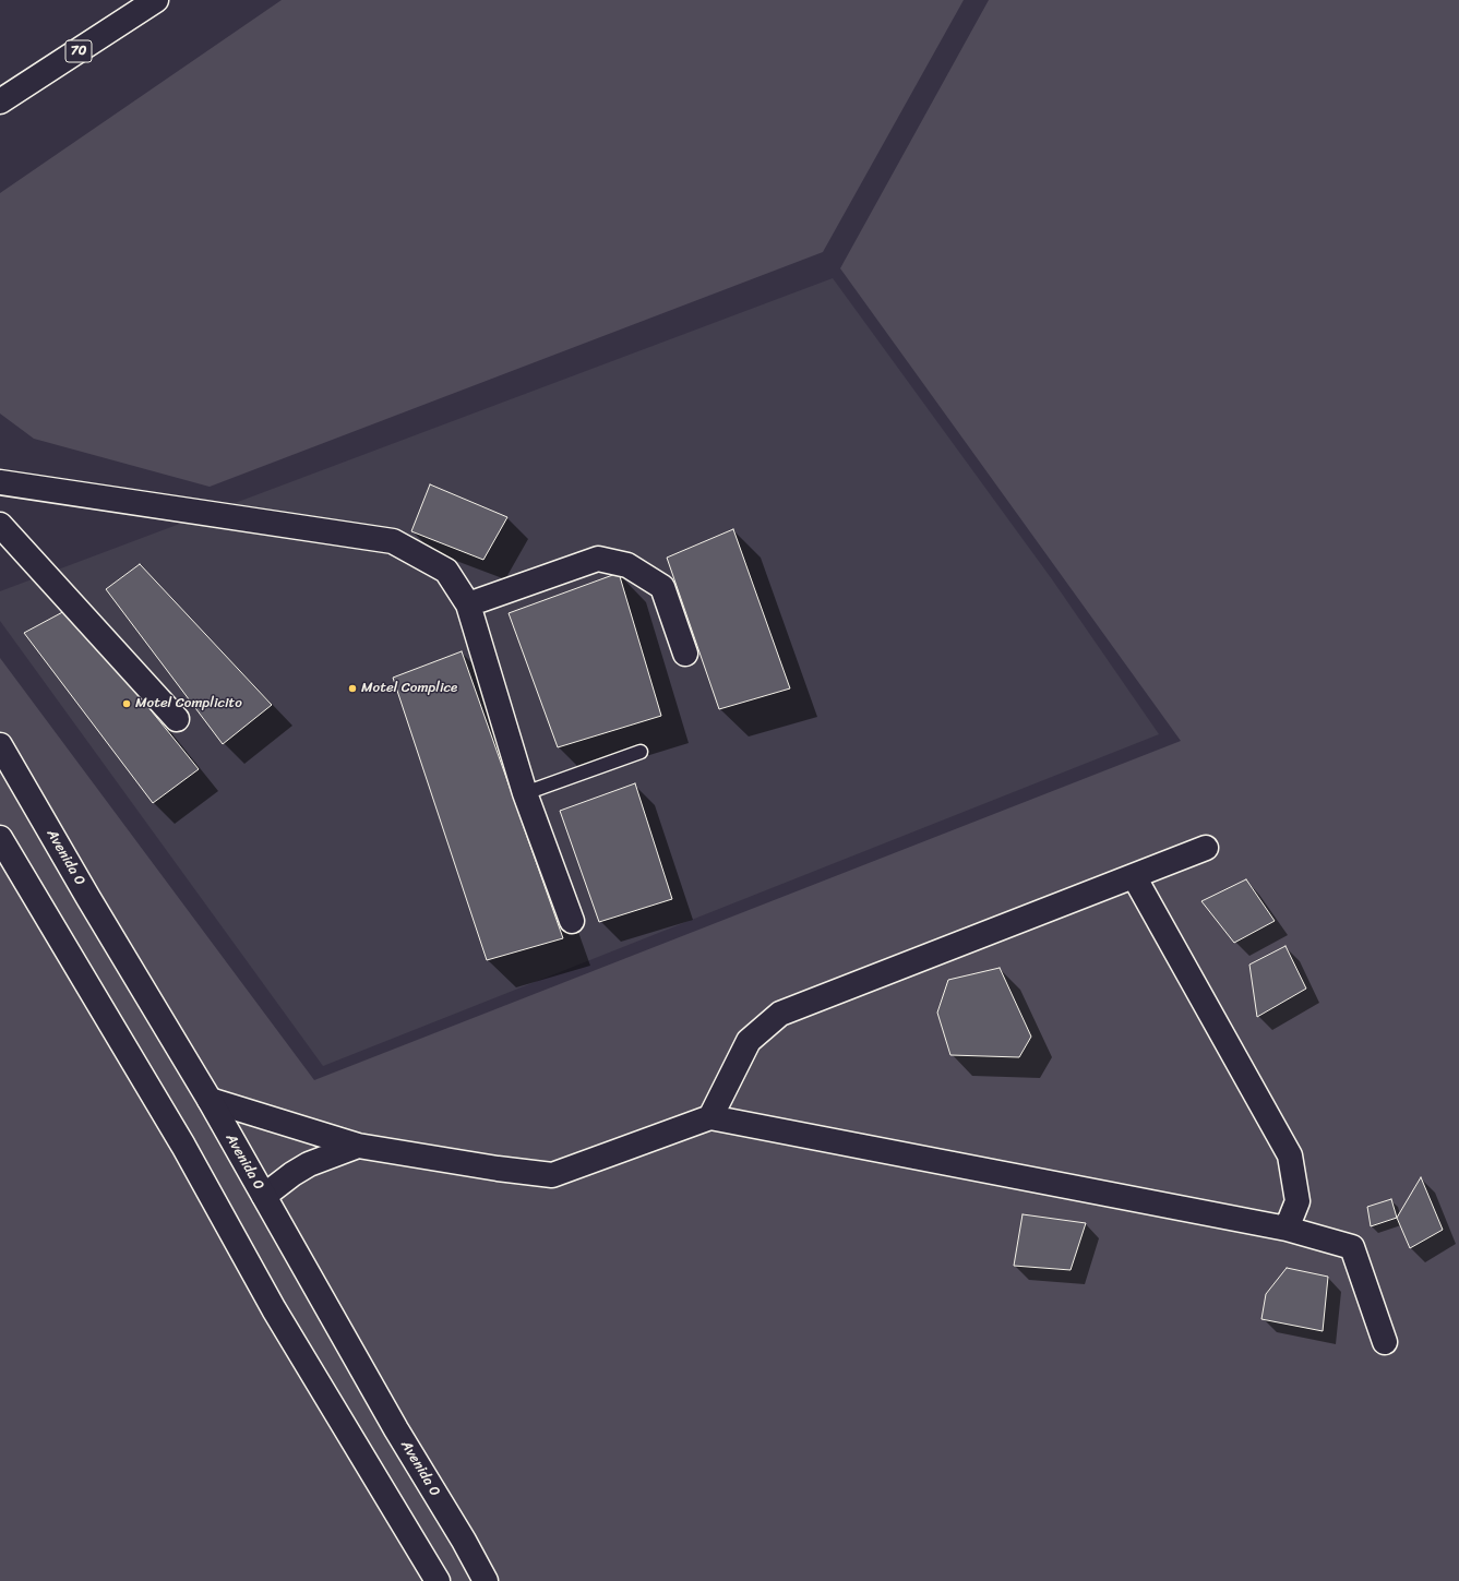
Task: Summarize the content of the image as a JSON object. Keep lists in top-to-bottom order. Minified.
{"streets":{"street":["70","Avenida 0"]},"places":["Motel Complice","Motel Complicito"]}
